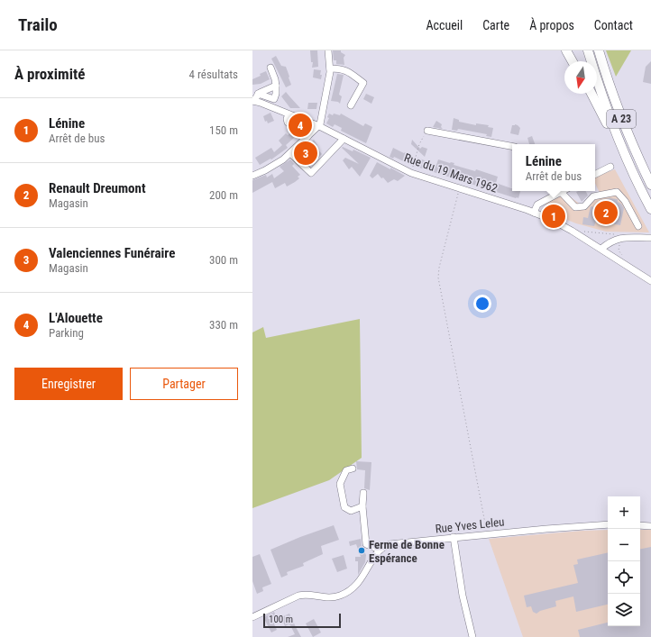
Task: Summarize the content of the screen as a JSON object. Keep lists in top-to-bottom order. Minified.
{"streets":{"highway":["A 23"],"street":["Rue du 19 Mars 1962","Rue Yves Leleu"]},"places":["Ferme de Bonne Espérance"],"scale_bar":"100 m","north":"bottom","page":{"header":"Trailo","nav":["Accueil","Carte","À propos","Contact"],"heading":["À proximité","4 résultats"],"list":[{"mark":"1","name":"Lénine","note":"Arrêt de bus","value":"150 m"},{"mark":"2","name":"Renault Dreumont","note":"Magasin","value":"200 m"},{"mark":"3","name":"Valenciennes Funéraire","note":"Magasin","value":"300 m"},{"mark":"4","name":"L'Alouette","note":"Parking","value":"330 m"}],"pins":["4","3","2","1"],"popup":["Lénine","Arrêt de bus"],"buttons":["Enregistrer","Partager"],"map_buttons":["+","−"],"scale":"100 m"}}
